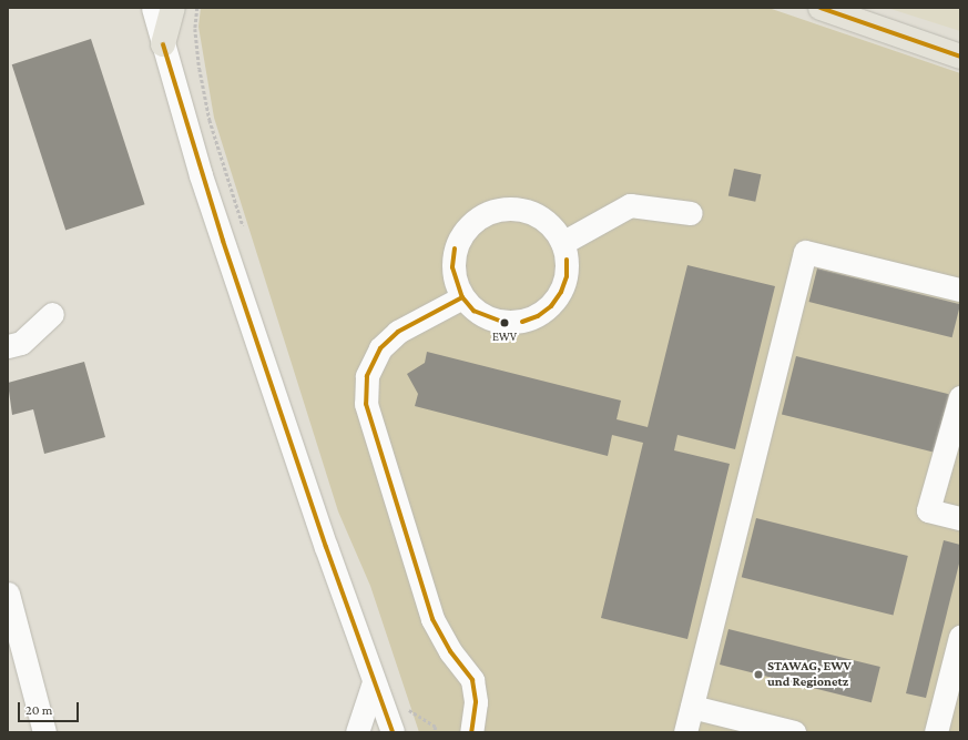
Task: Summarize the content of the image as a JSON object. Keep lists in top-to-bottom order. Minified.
{"places":["EWV","STAWAG, EWV und Regionetz"],"scale_bar":"20 m"}
